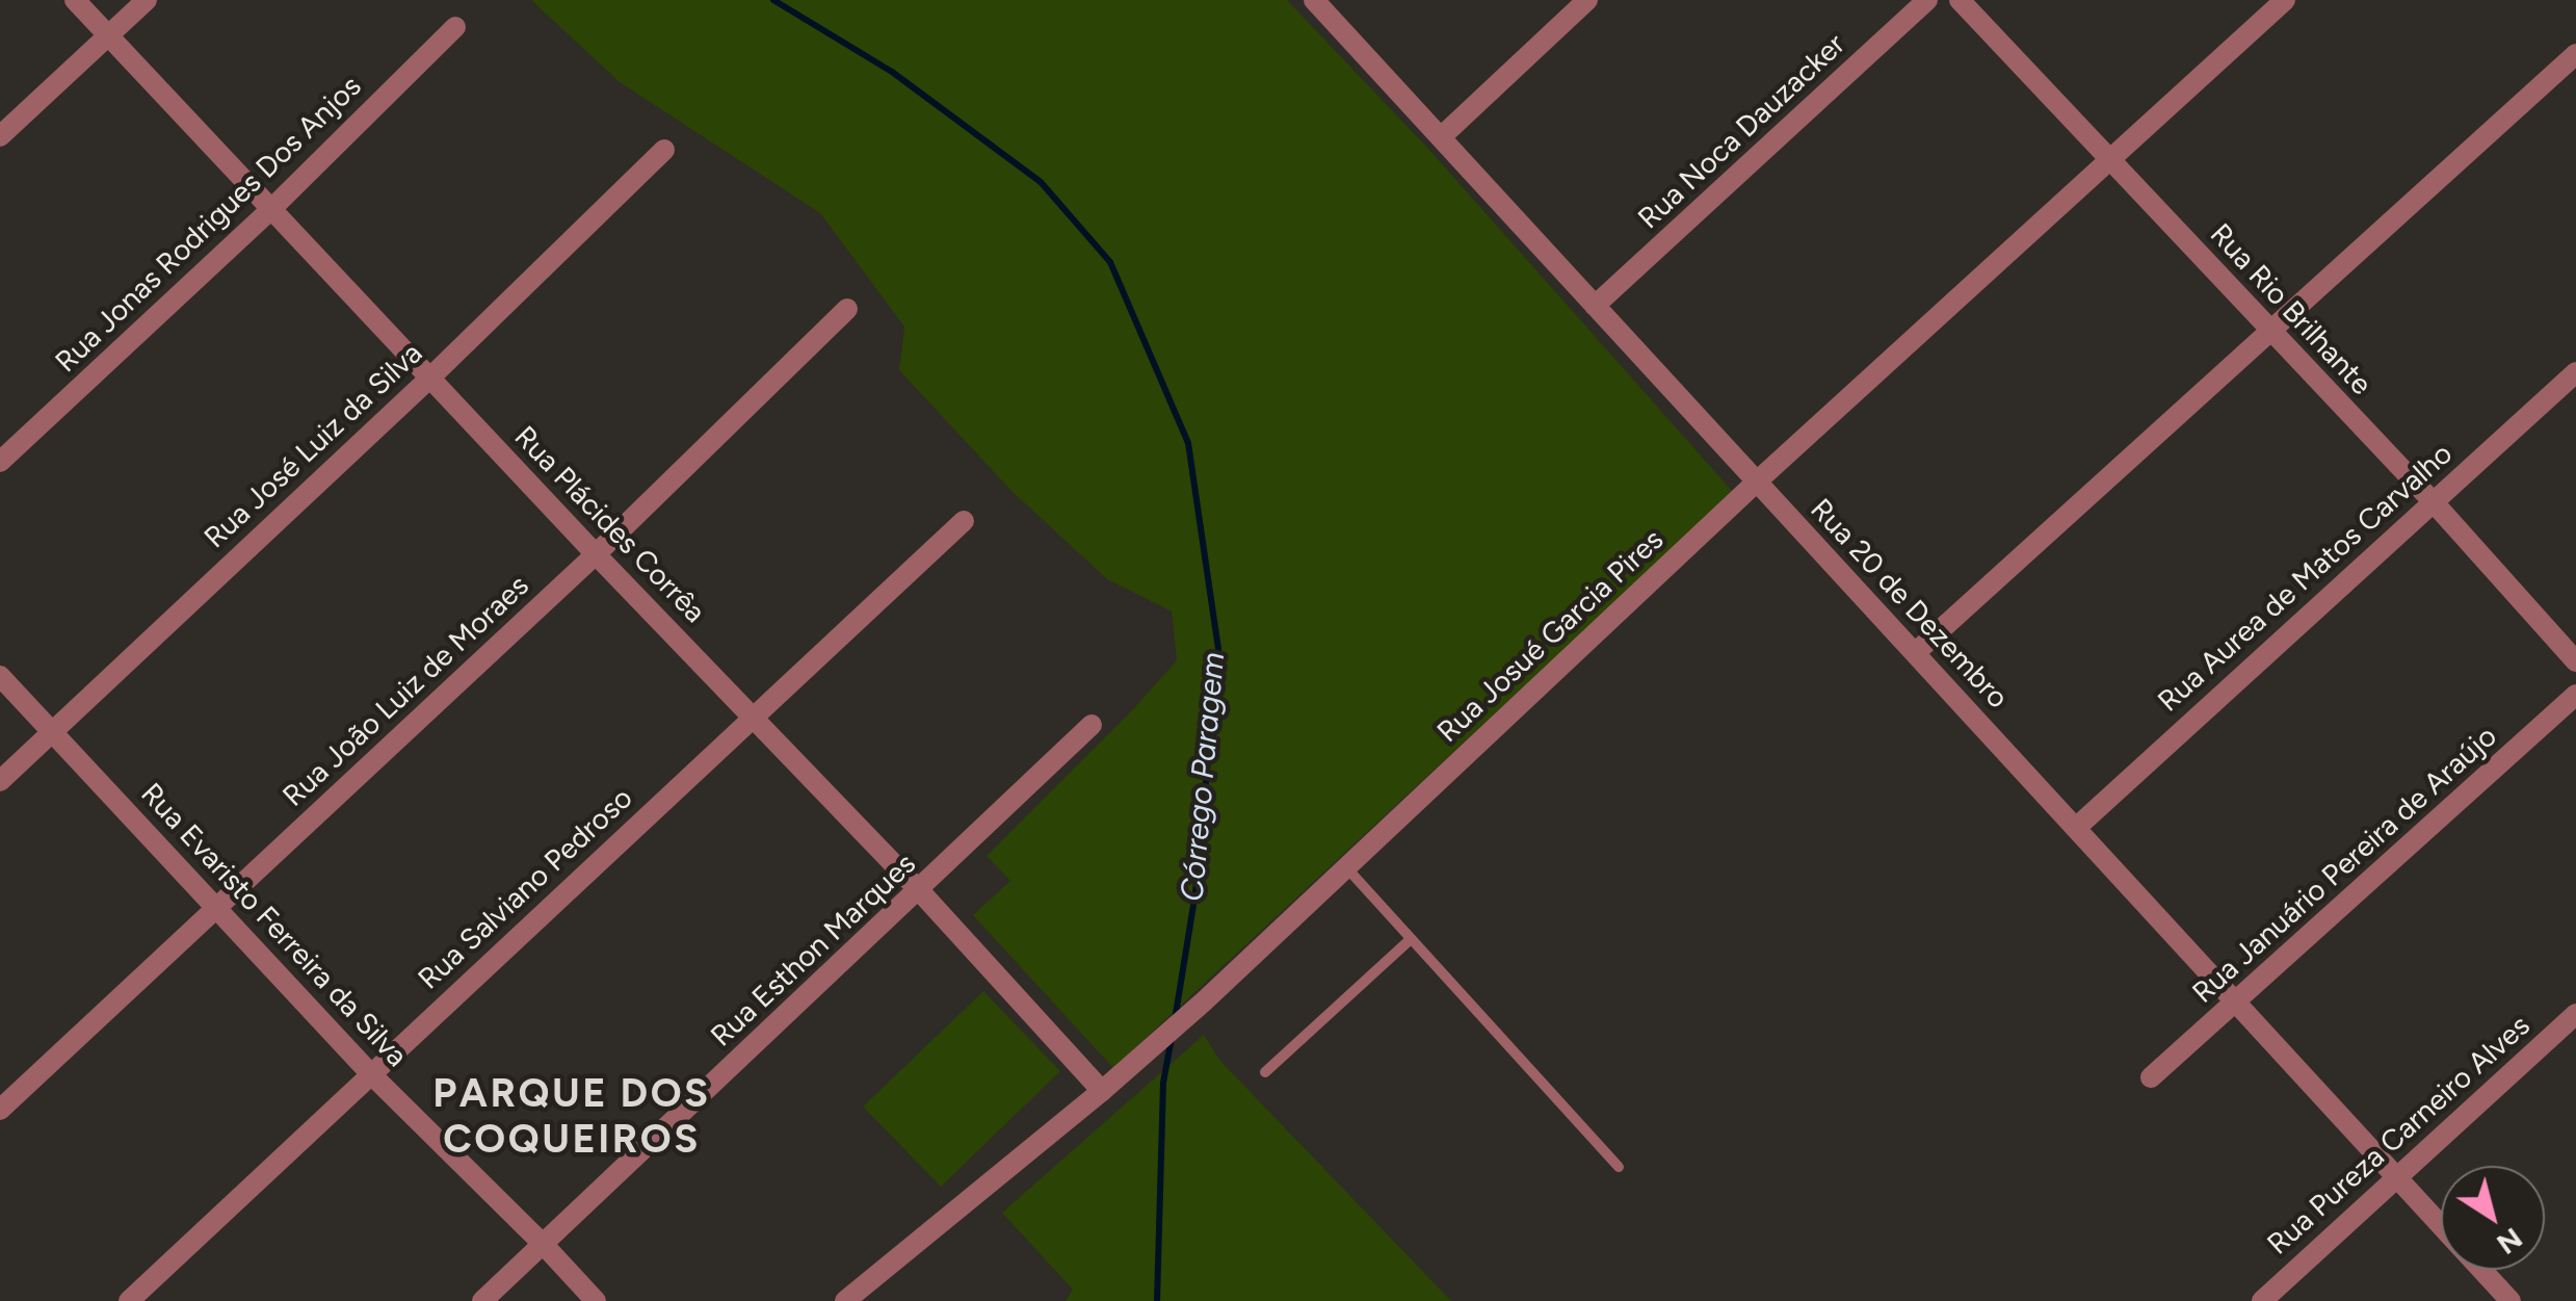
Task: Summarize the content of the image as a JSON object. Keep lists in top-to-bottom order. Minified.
{"streets":{"street":["Rua Noca Dauzacker","Rua Jonas Rodrigues Dos Anjos","Rua Rio Brilhante","Rua José Luiz da Silva","Rua Plácides Corrêa","Rua Aurea de Matos Carvalho","Rua 20 de Dezembro","Rua Josué Garcia Pires","Rua João Luiz de Moraes","Rua Januário Pereira de Araújo","Rua Salviano Pedroso","Rua Evaristo Ferreira da Silva","Rua Esthon Marques","Rua Pureza Carneiro Alves"]},"crossings":[["Rua Noca Dauzacker","Rua 20 de Dezembro"],["Rua Jonas Rodrigues Dos Anjos","Rua Plácides Corrêa"],["Rua Rio Brilhante","Rua Aurea de Matos Carvalho"],["Rua Rio Brilhante","Rua Josué Garcia Pires"],["Rua José Luiz da Silva","Rua Plácides Corrêa"],["Rua José Luiz da Silva","Rua Evaristo Ferreira da Silva"],["Rua Plácides Corrêa","Rua Josué Garcia Pires"],["Rua Plácides Corrêa","Rua João Luiz de Moraes"],["Rua Plácides Corrêa","Rua Salviano Pedroso"],["Rua Plácides Corrêa","Rua Esthon Marques"],["Rua Aurea de Matos Carvalho","Rua 20 de Dezembro"],["Rua 20 de Dezembro","Rua Josué Garcia Pires"],["Rua 20 de Dezembro","Rua Januário Pereira de Araújo"],["Rua 20 de Dezembro","Rua Pureza Carneiro Alves"],["Rua João Luiz de Moraes","Rua Evaristo Ferreira da Silva"],["Rua Salviano Pedroso","Rua Evaristo Ferreira da Silva"],["Rua Evaristo Ferreira da Silva","Rua Esthon Marques"]],"districts":["PARQUE DOS COQUEIROS"],"water":["Córrego Paragem"],"north":"bottom right"}
